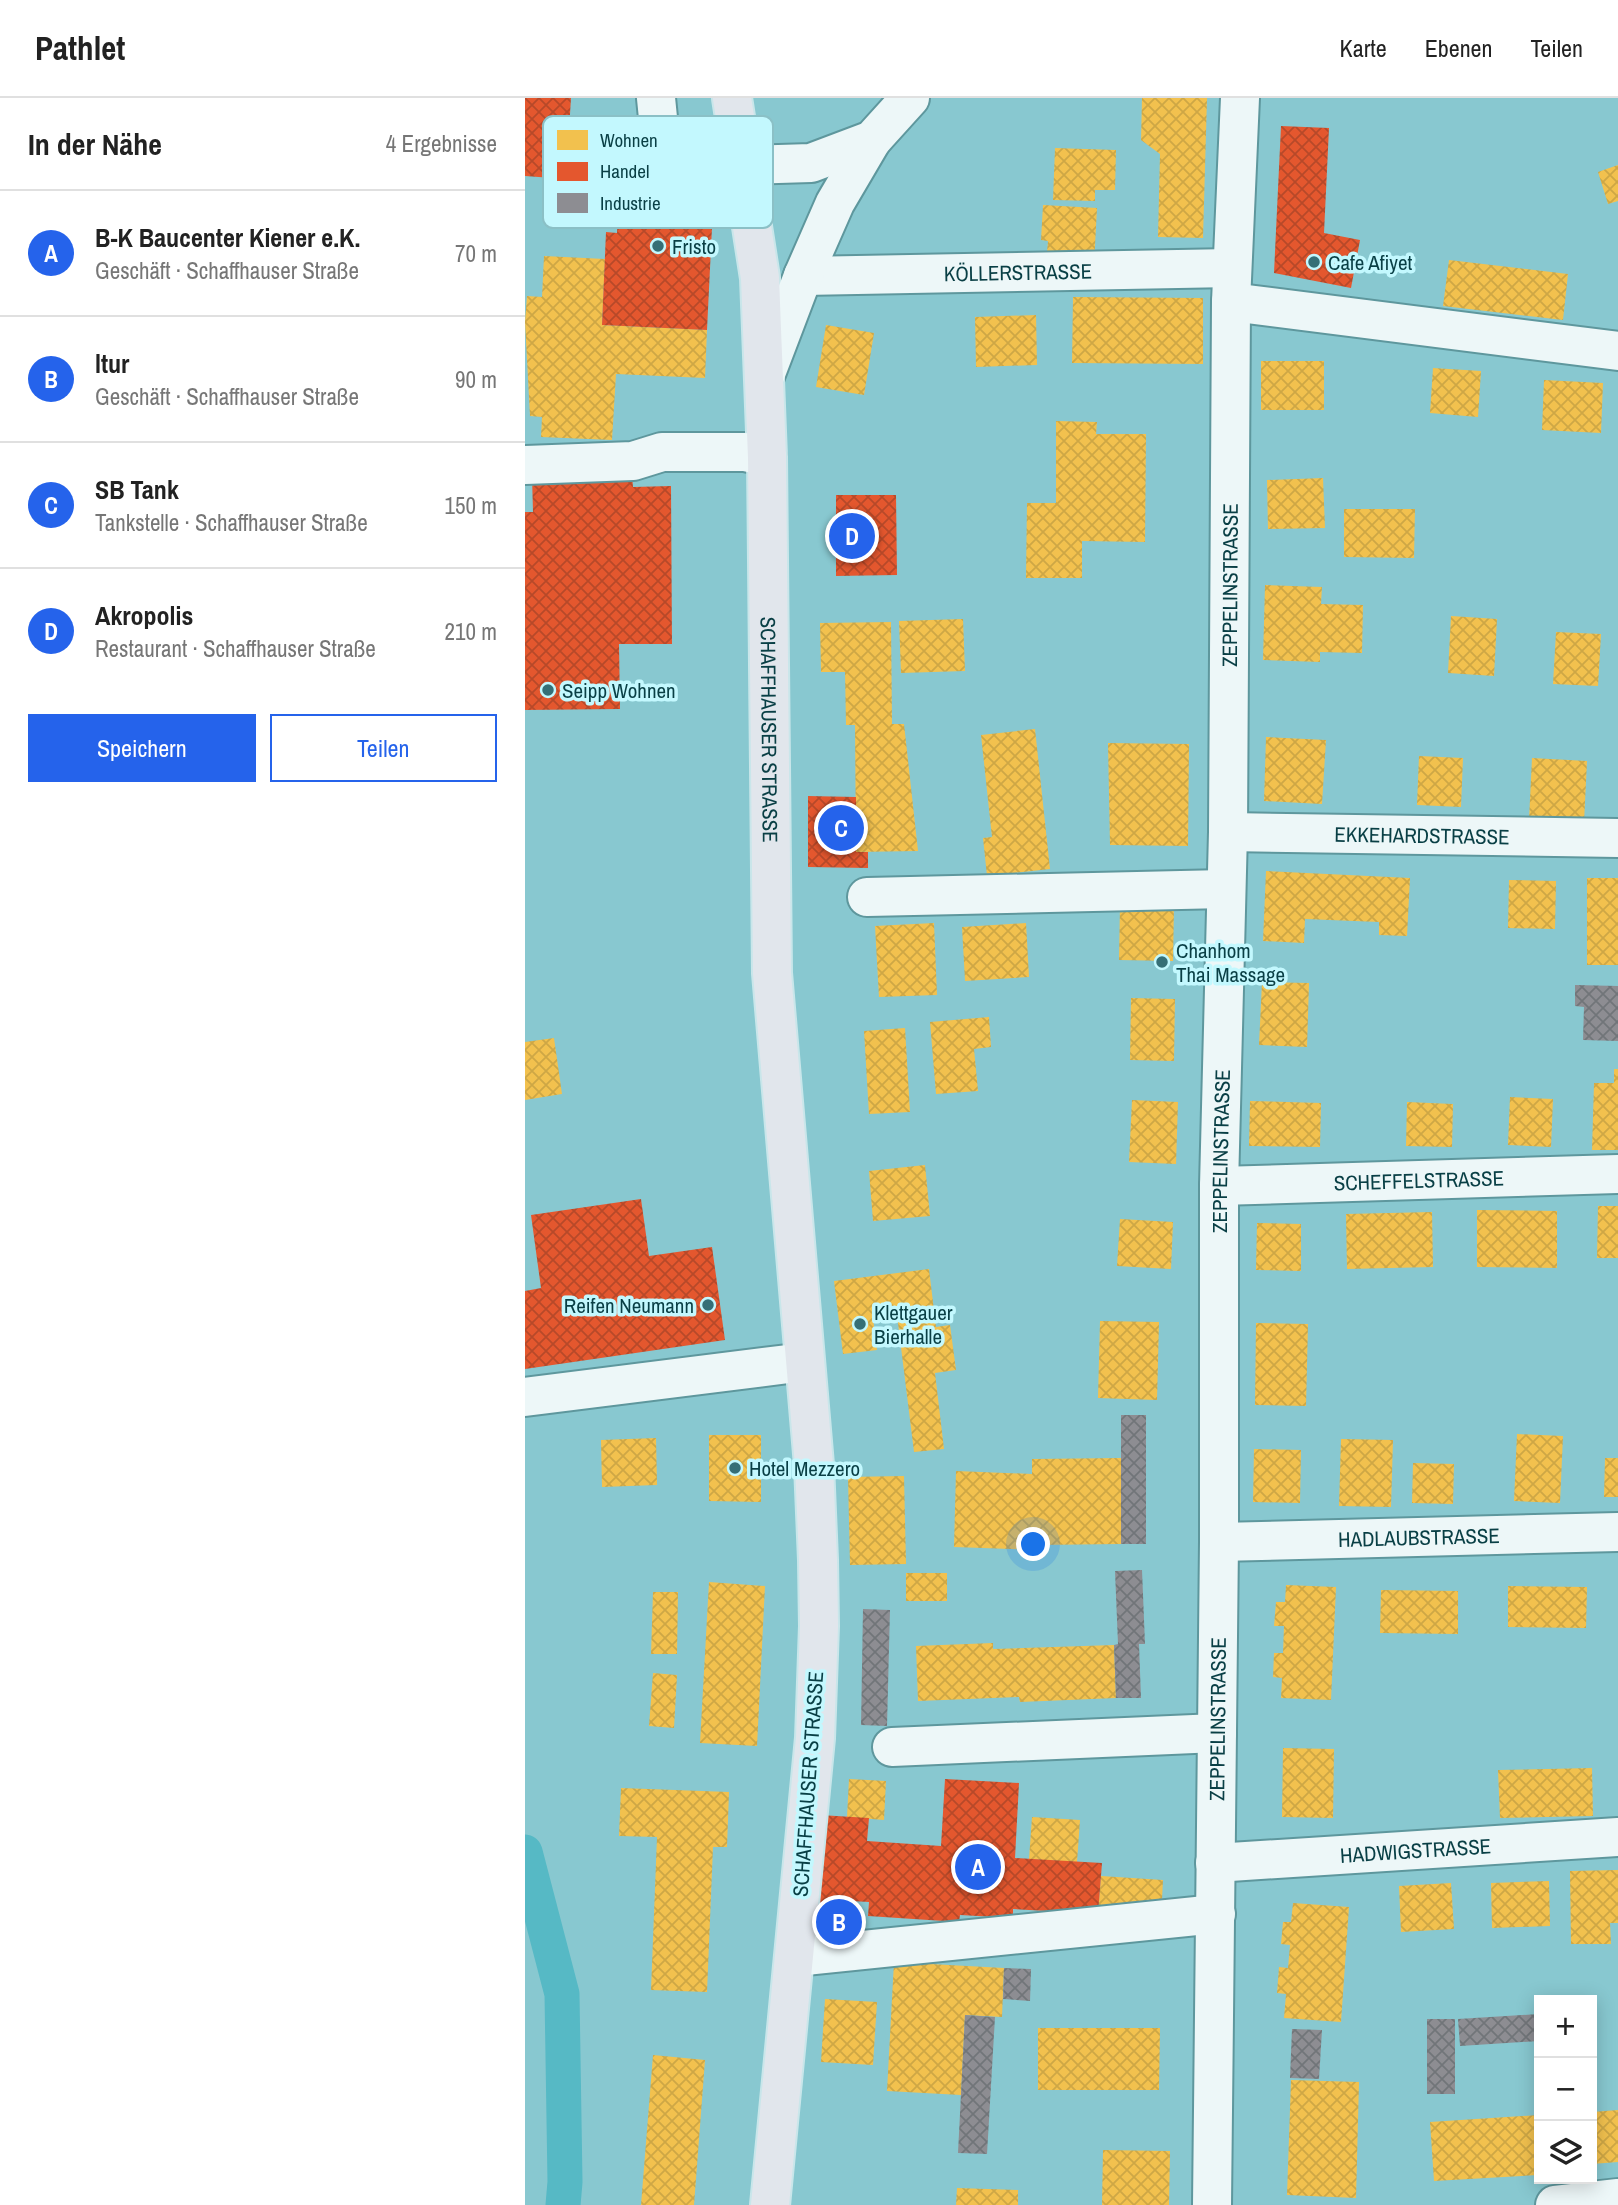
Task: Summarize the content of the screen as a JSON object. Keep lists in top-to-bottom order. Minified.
{"streets":{"main road":["SCHAFFHAUSER STRASSE"],"street":["KÖLLERSTRASSE","ZEPPELINSTRASSE","EKKEHARDSTRASSE","SCHEFFELSTRASSE","HADLAUBSTRASSE","HADWIGSTRASSE"]},"crossings":[["KÖLLERSTRASSE","ZEPPELINSTRASSE"],["ZEPPELINSTRASSE","EKKEHARDSTRASSE"],["ZEPPELINSTRASSE","SCHEFFELSTRASSE"],["ZEPPELINSTRASSE","HADLAUBSTRASSE"],["ZEPPELINSTRASSE","HADWIGSTRASSE"]],"places":["Fristo","Cafe Afiyet","Seipp Wohnen","Chanhom Thai Massage","Reifen Neumann","Klettgauer Bierhalle","Hotel Mezzero"],"legend":["Wohnen","Handel","Industrie"],"page":{"header":"Pathlet","nav":["Karte","Ebenen","Teilen"],"heading":["In der Nähe","4 Ergebnisse"],"list":[{"mark":"A","name":"B-K Baucenter Kiener e.K.","note":"Geschäft · Schaffhauser Straße","value":"70 m"},{"mark":"B","name":"ltur","note":"Geschäft · Schaffhauser Straße","value":"90 m"},{"mark":"C","name":"SB Tank","note":"Tankstelle · Schaffhauser Straße","value":"150 m"},{"mark":"D","name":"Akropolis","note":"Restaurant · Schaffhauser Straße","value":"210 m"}],"pins":["D","C","A","B"],"buttons":["Speichern","Teilen"],"map_buttons":["+","−"]}}
